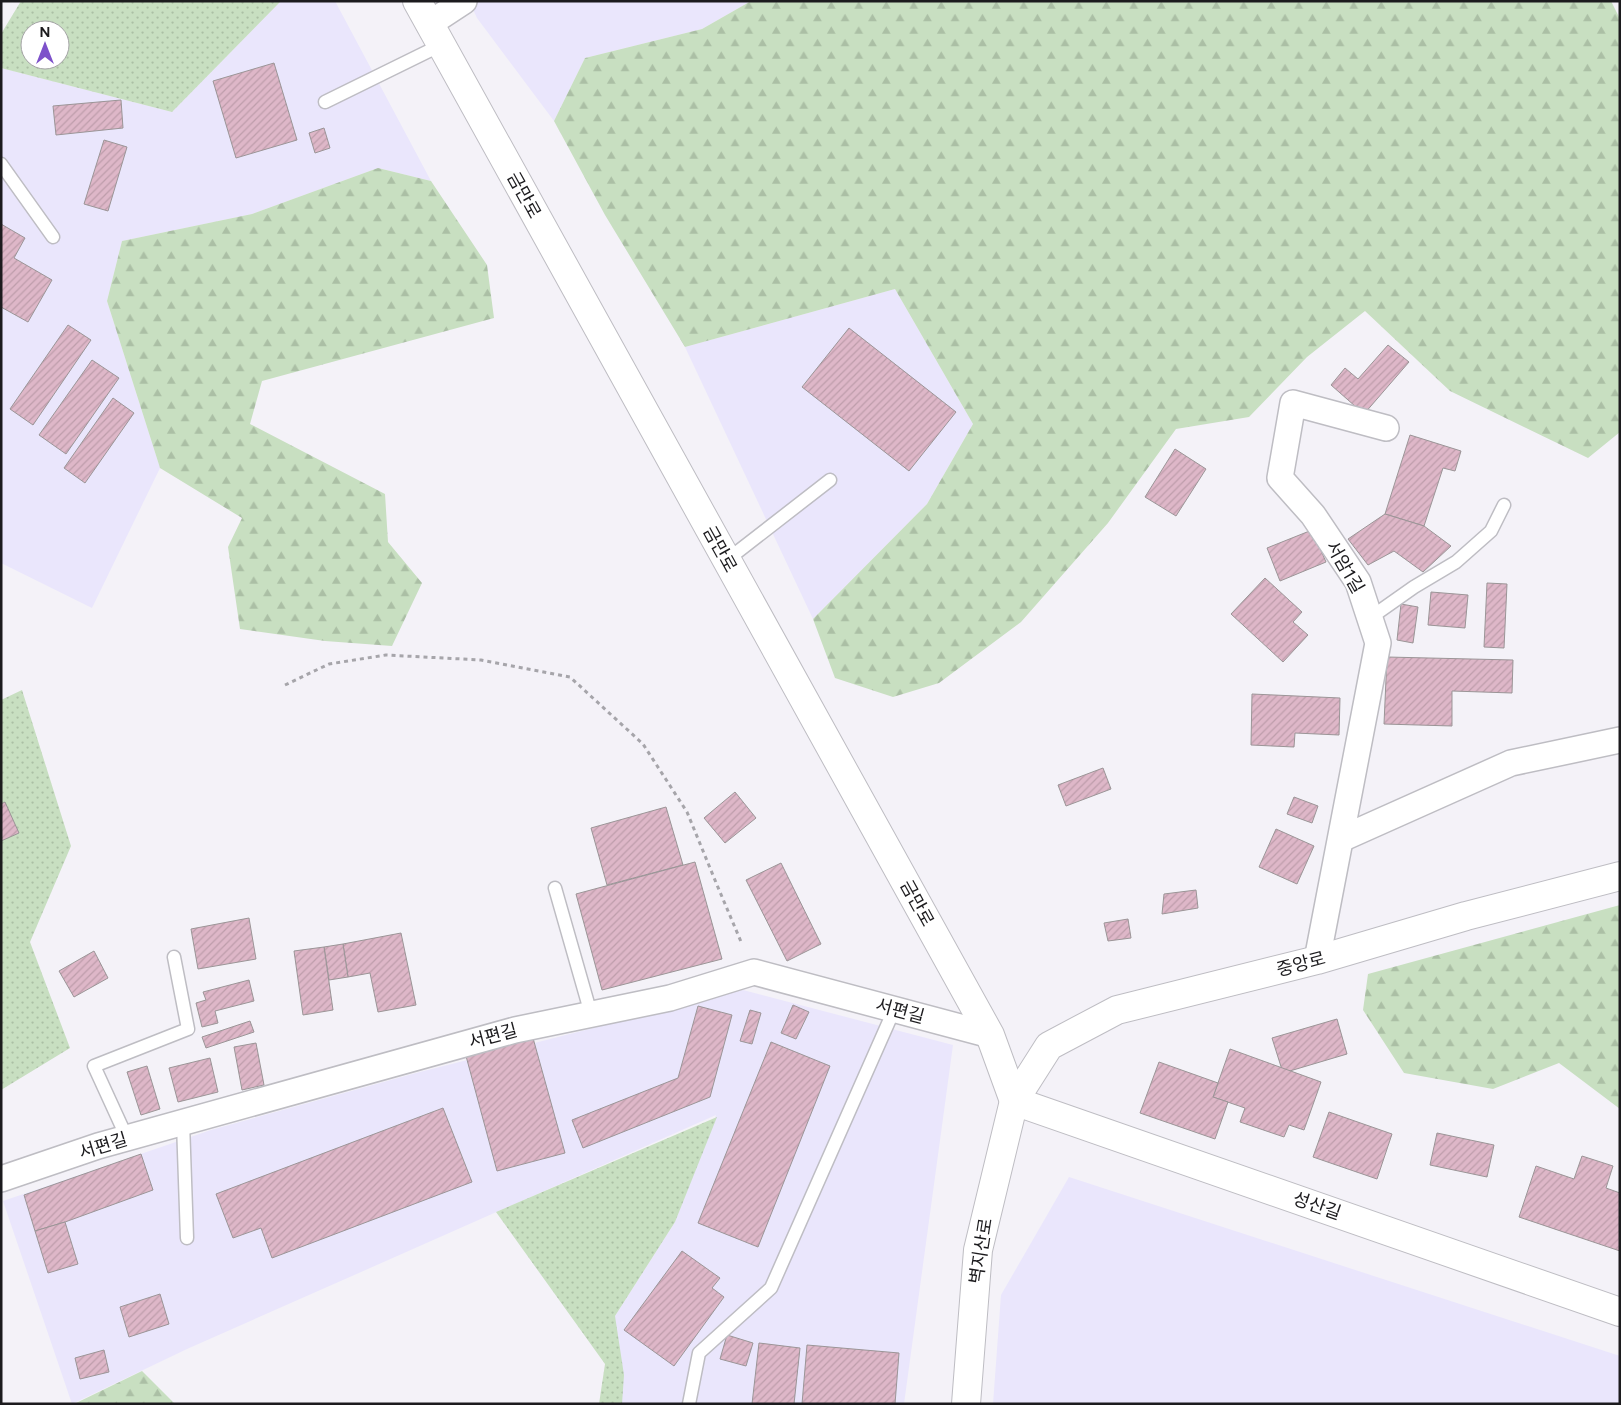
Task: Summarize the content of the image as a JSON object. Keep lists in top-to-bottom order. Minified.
{"streets":{"street":["금만로","서암1길","중앙로","서편길","성산길","벽지산로"]},"crossings":[["금만로","중앙로"],["금만로","서편길"],["금만로","성산길"],["금만로","벽지산로"],["서암1길","중앙로"],["중앙로","성산길"],["중앙로","벽지산로"],["성산길","벽지산로"]],"north":"top"}
